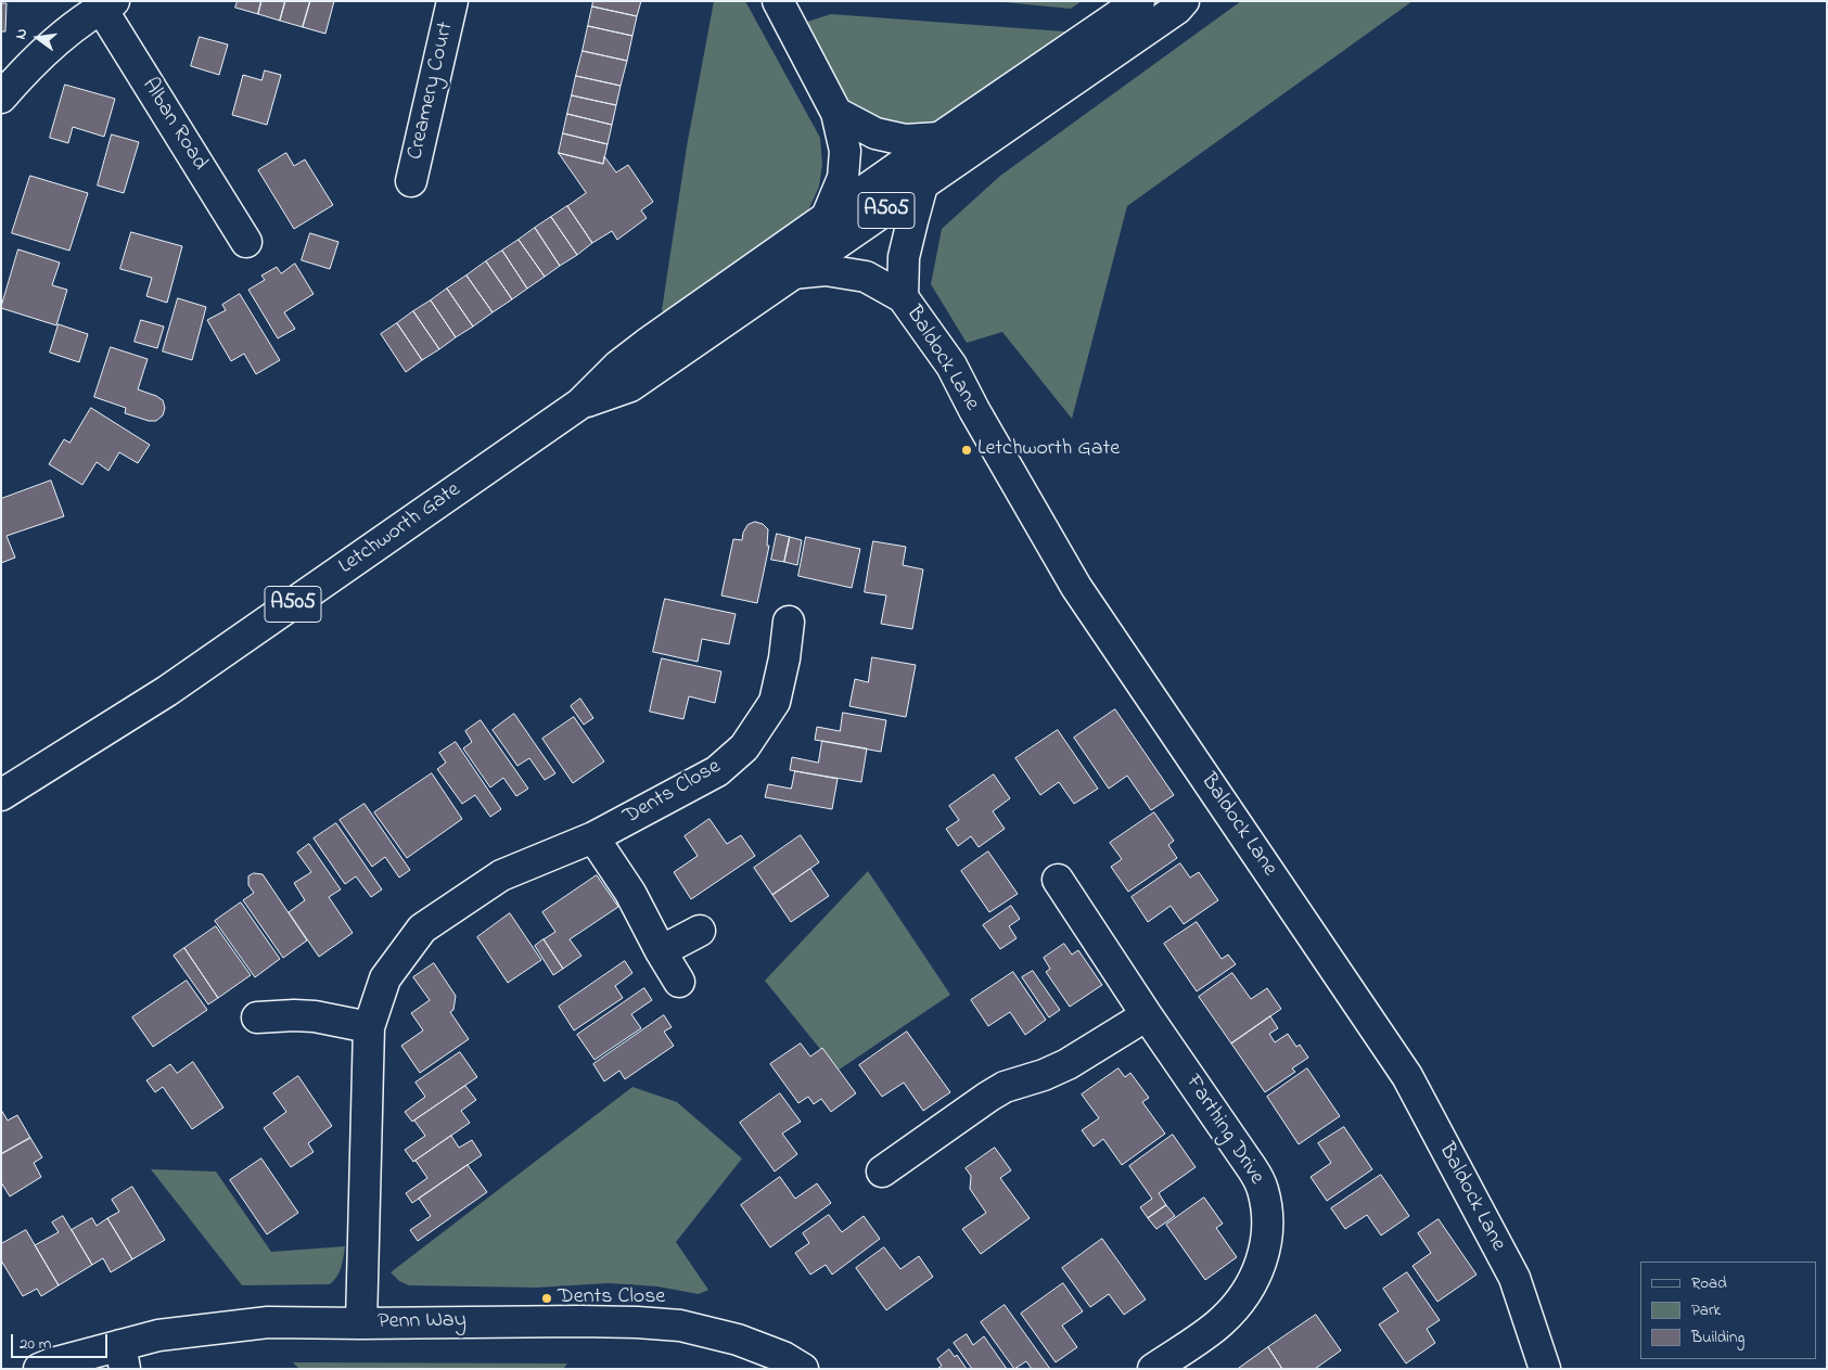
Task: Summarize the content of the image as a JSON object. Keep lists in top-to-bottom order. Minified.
{"streets":{"street":["Creamery Court","Alban Road","A505","Baldock Lane","Letchworth Gate","Dents Close","Farthing Drive","Penn Way"]},"crossings":[["Baldock Lane","Letchworth Gate"],["Dents Close","Penn Way"]],"places":["Letchworth Gate","Dents Close"],"legend":["Road","Park","Building"],"scale_bar":"20 m","north":"left"}
